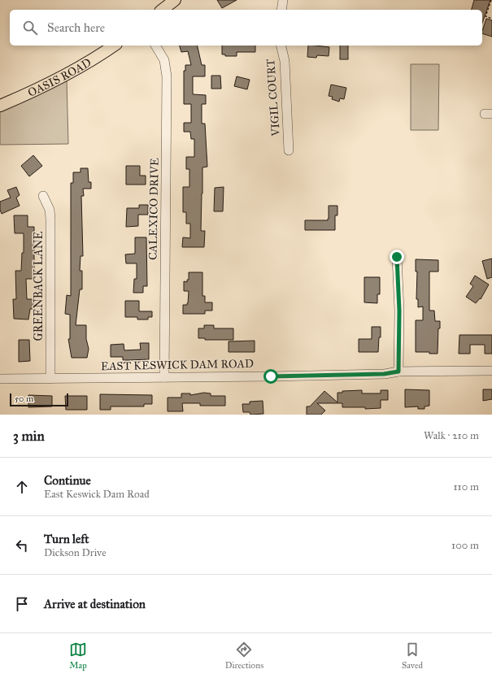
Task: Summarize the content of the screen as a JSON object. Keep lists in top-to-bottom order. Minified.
{"streets":{"main road":["OASIS ROAD"],"street":["VIGIL COURT","CALEXICO DRIVE","GREENBACK LANE","EAST KESWICK DAM ROAD"]},"crossings":[["CALEXICO DRIVE","EAST KESWICK DAM ROAD"],["GREENBACK LANE","EAST KESWICK DAM ROAD"]],"scale_bar":"50 m","page":{"search":"Search here","scale":"50 m","heading":["3 min","Walk · 210 m"],"list":[["Continue","East Keswick Dam Road","110 m"],["Turn left","Dickson Drive","100 m"],"Arrive at destination"],"nav":["Map","Directions","Saved"]}}
